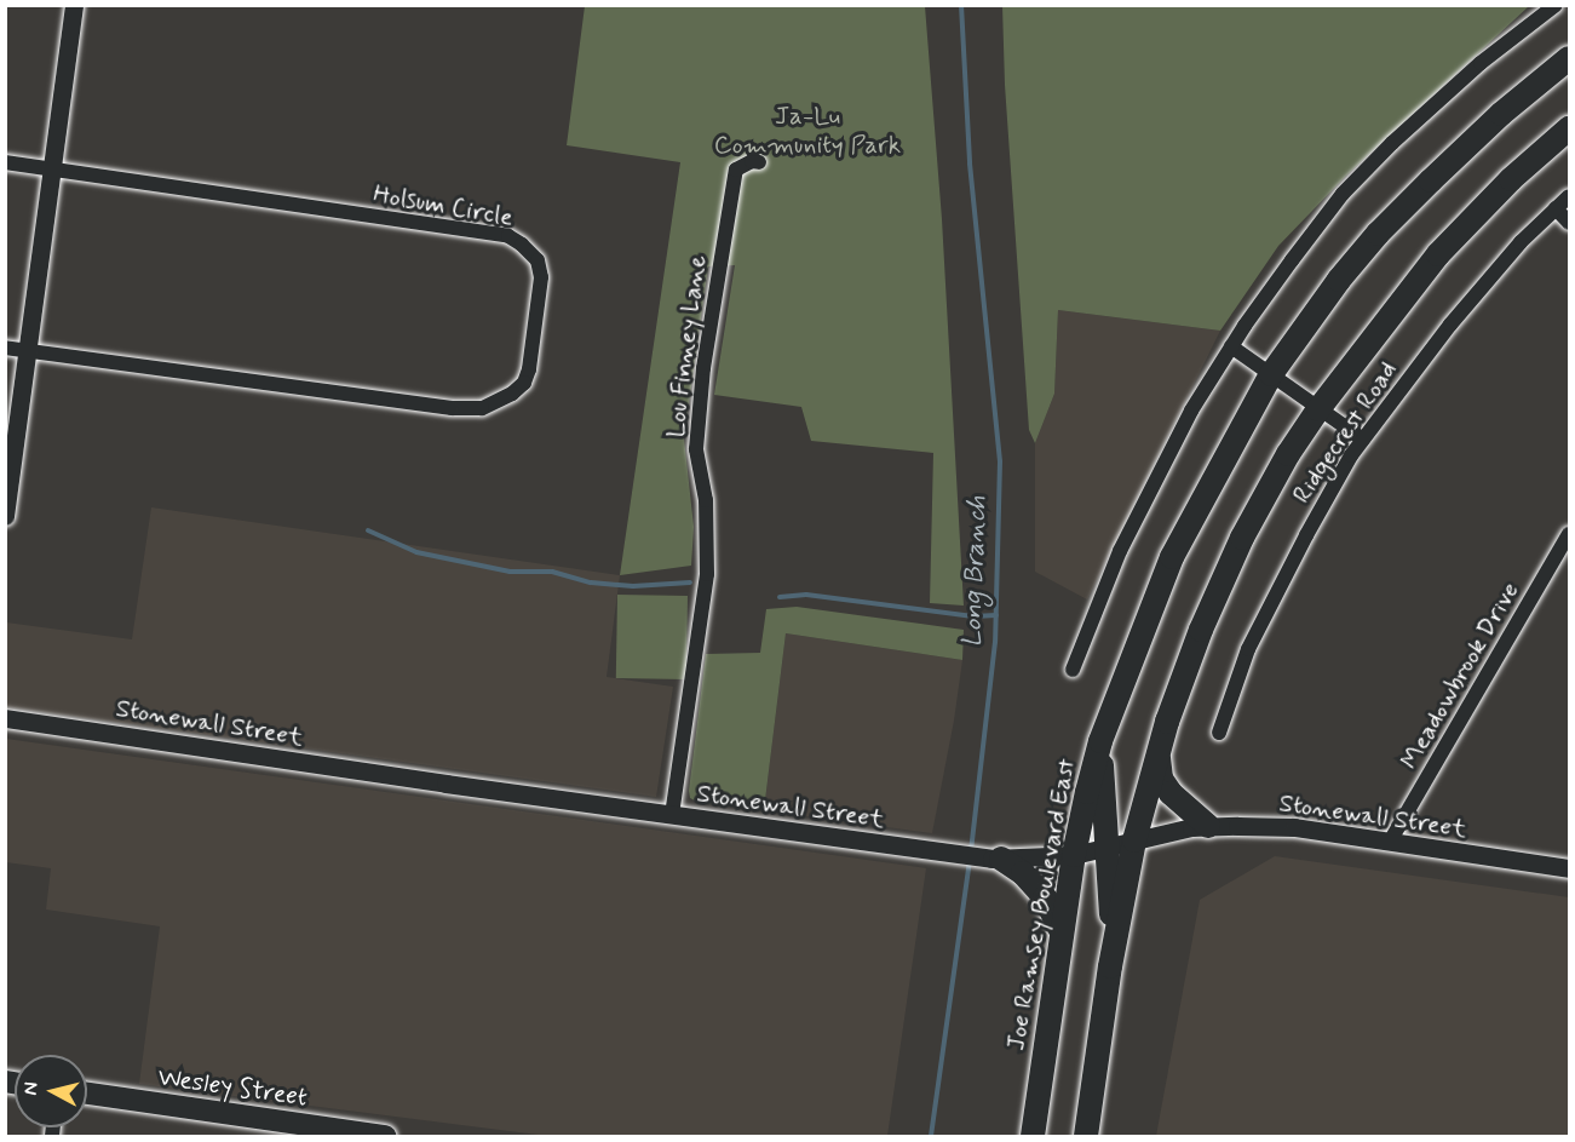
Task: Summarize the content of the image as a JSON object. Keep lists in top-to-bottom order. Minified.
{"streets":{"highway":["Joe Ramsey Boulevard East"],"main road":["Wesley Street"],"street":["Holsum Circle","Lou Finney Lane","Ridgecrest Road","Meadowbrook Drive","Stonewall Street"]},"crossings":[["Lou Finney Lane","Stonewall Street"],["Meadowbrook Drive","Stonewall Street"],["Stonewall Street","Joe Ramsey Boulevard East"]],"water":["Long Branch"],"parks":["Ja-Lu Community Park"],"north":"left"}
